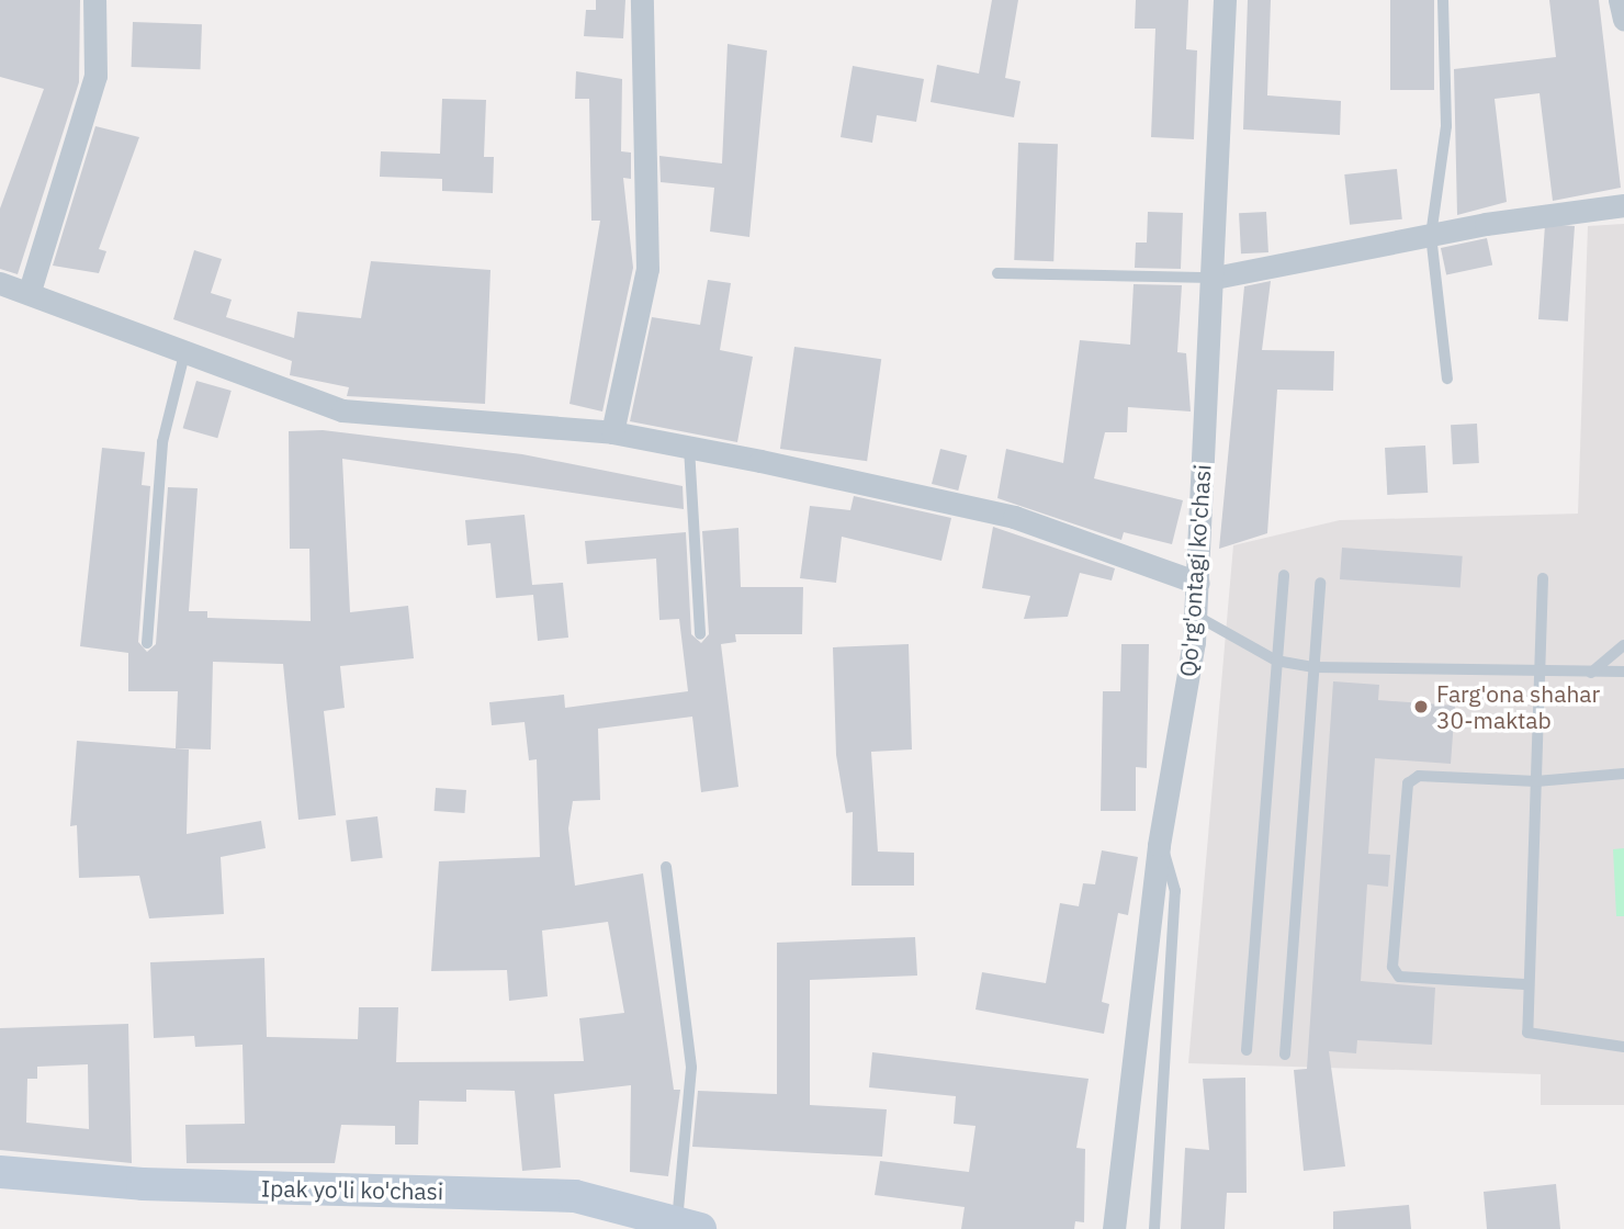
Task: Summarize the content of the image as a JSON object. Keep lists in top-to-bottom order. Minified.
{"streets":{"main road":["Ipak yo'li ko'chasi"],"street":["Qo'rg'ontagi ko'chasi"]},"places":["Farg'ona shahar 30-maktab"]}
